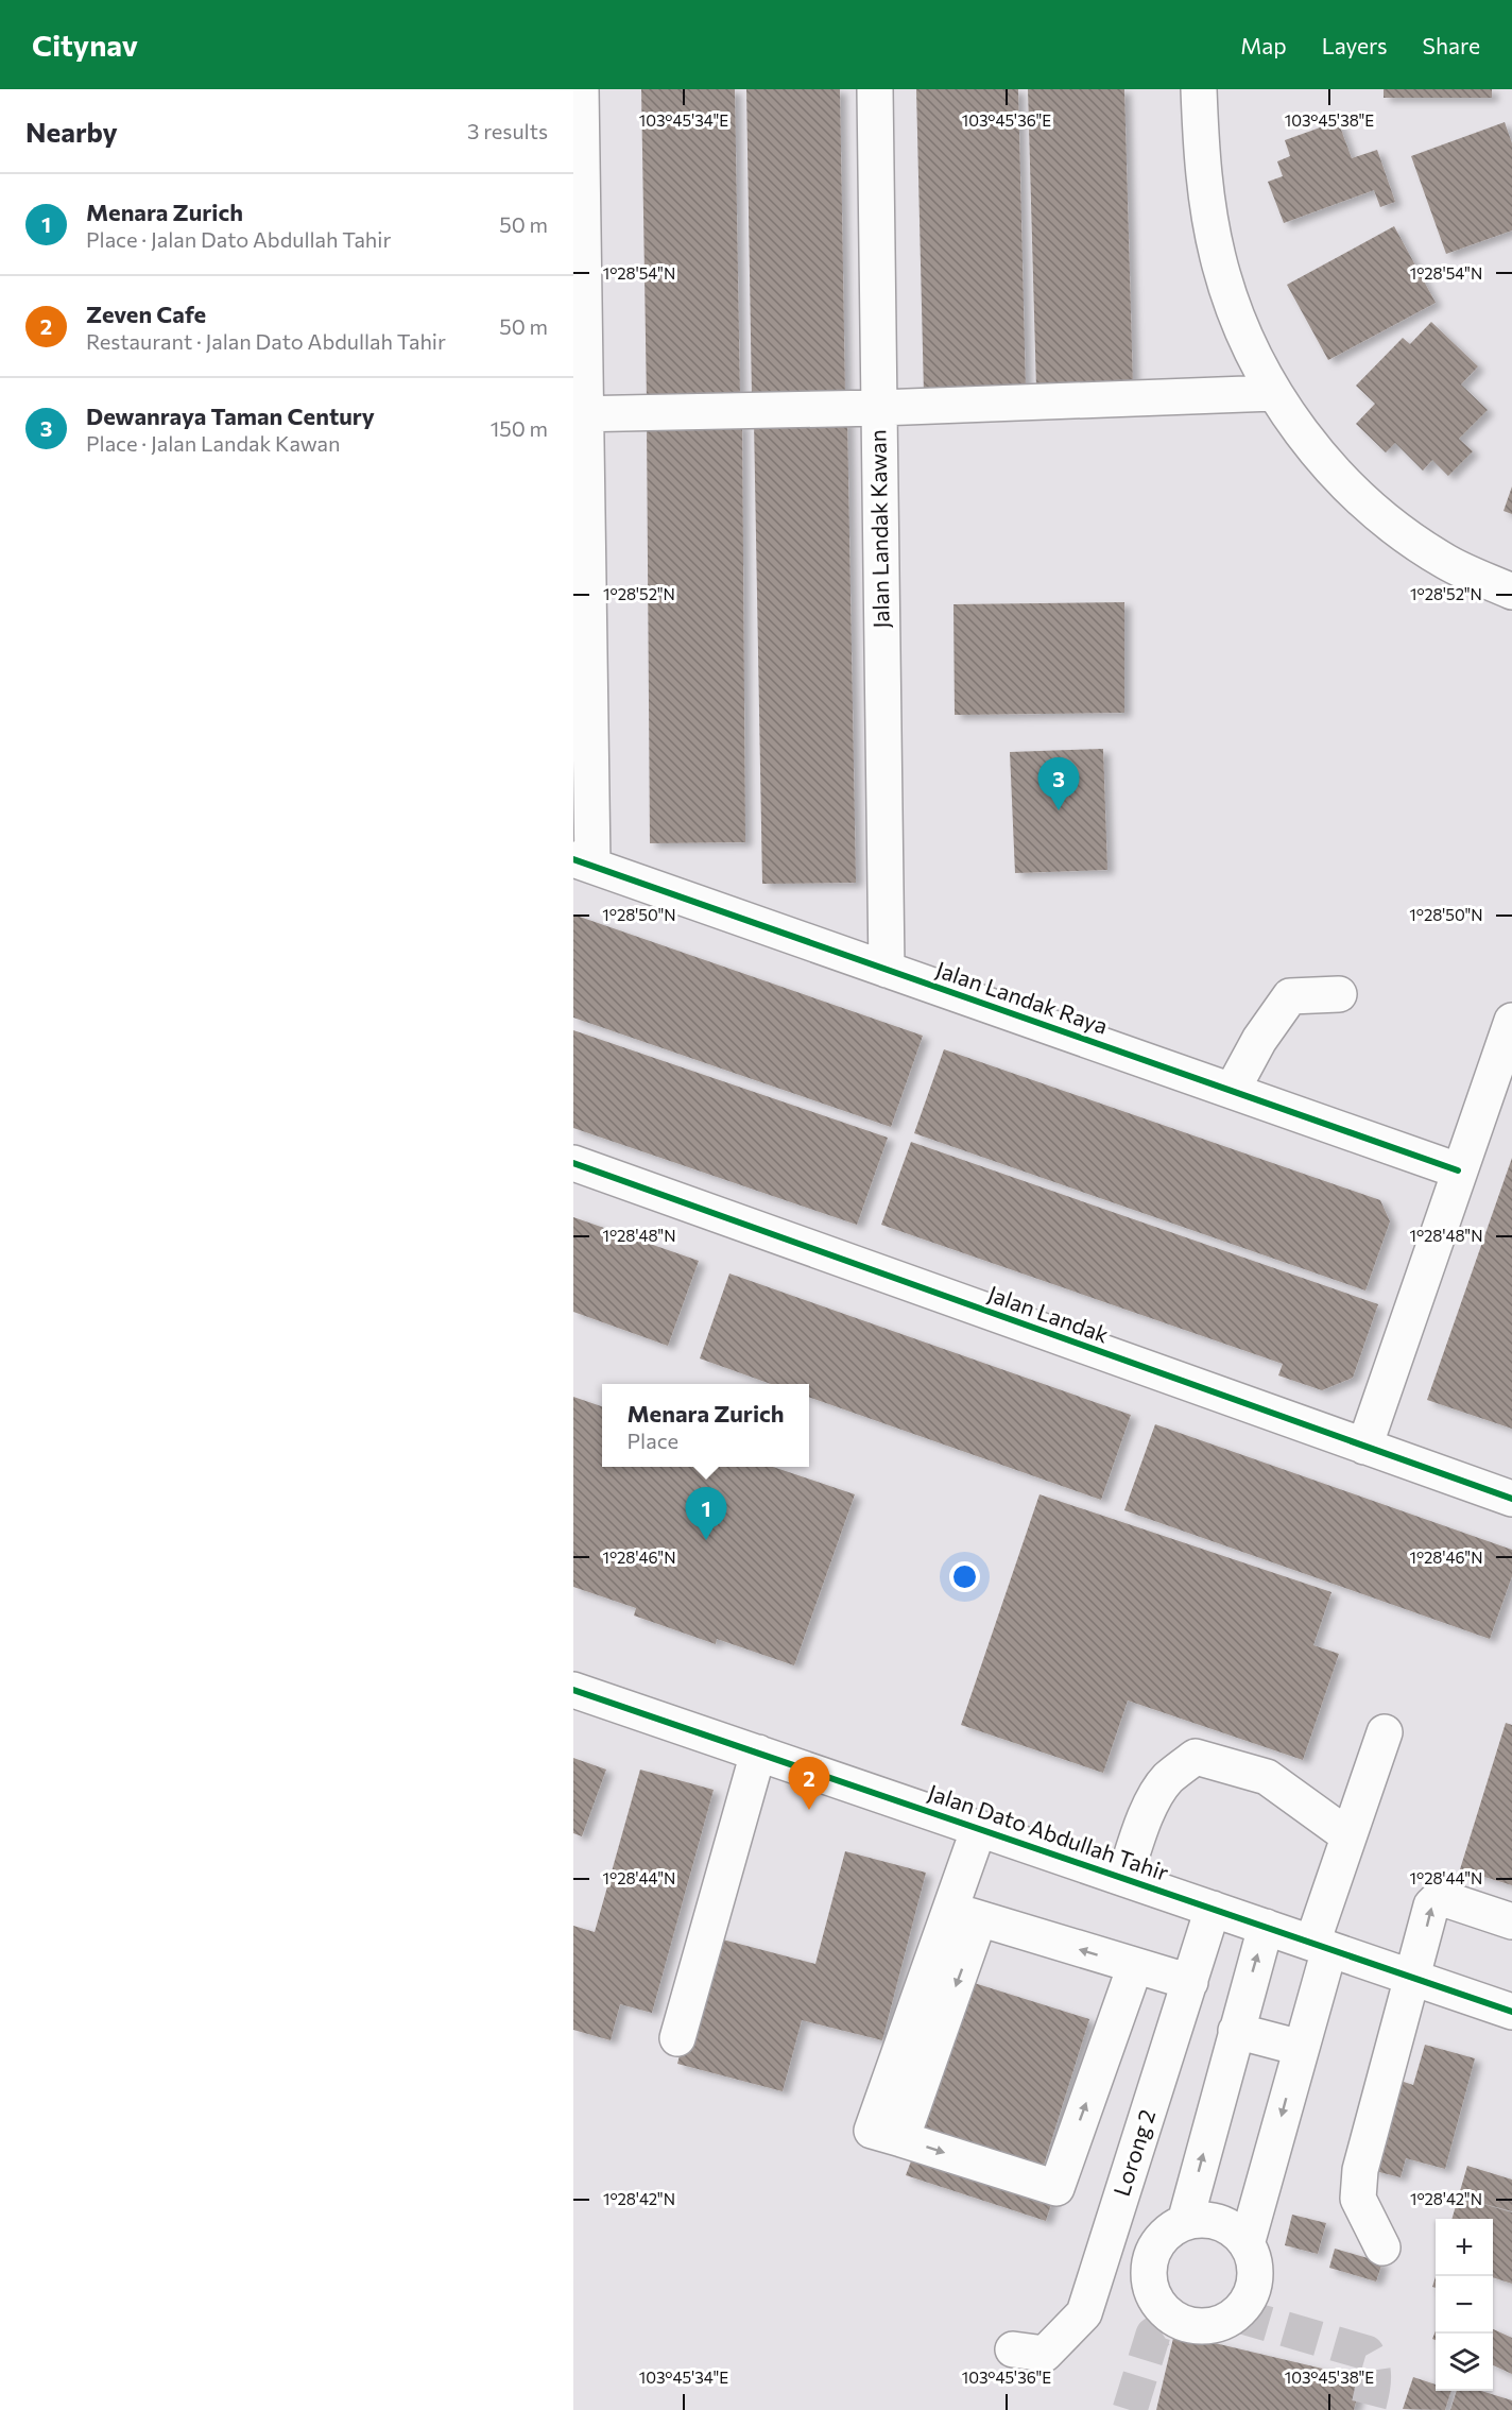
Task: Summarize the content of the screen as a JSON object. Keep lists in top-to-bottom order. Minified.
{"streets":{"street":["Jalan Landak Kawan","Jalan Landak Raya","Jalan Landak","Jalan Dato Abdullah Tahir","Lorong 2"]},"crossings":[["Jalan Landak Kawan","Jalan Landak Raya"],["Jalan Dato Abdullah Tahir","Lorong 2"]],"page":{"header":"Citynav","nav":["Map","Layers","Share"],"heading":["Nearby","3 results"],"list":[{"mark":"1","name":"Menara Zurich","note":"Place · Jalan Dato Abdullah Tahir","value":"50 m"},{"mark":"2","name":"Zeven Cafe","note":"Restaurant · Jalan Dato Abdullah Tahir","value":"50 m"},{"mark":"3","name":"Dewanraya Taman Century","note":"Place · Jalan Landak Kawan","value":"150 m"}],"pins":["3","1","2"],"popup":["Menara Zurich","Place"],"map_buttons":["+","−"]},"coordinates":["103°45'34\"E","103°45'36\"E","103°45'38\"E","1°28'54\"N","1°28'52\"N","1°28'50\"N","1°28'48\"N","1°28'46\"N","1°28'44\"N","1°28'42\"N"]}
